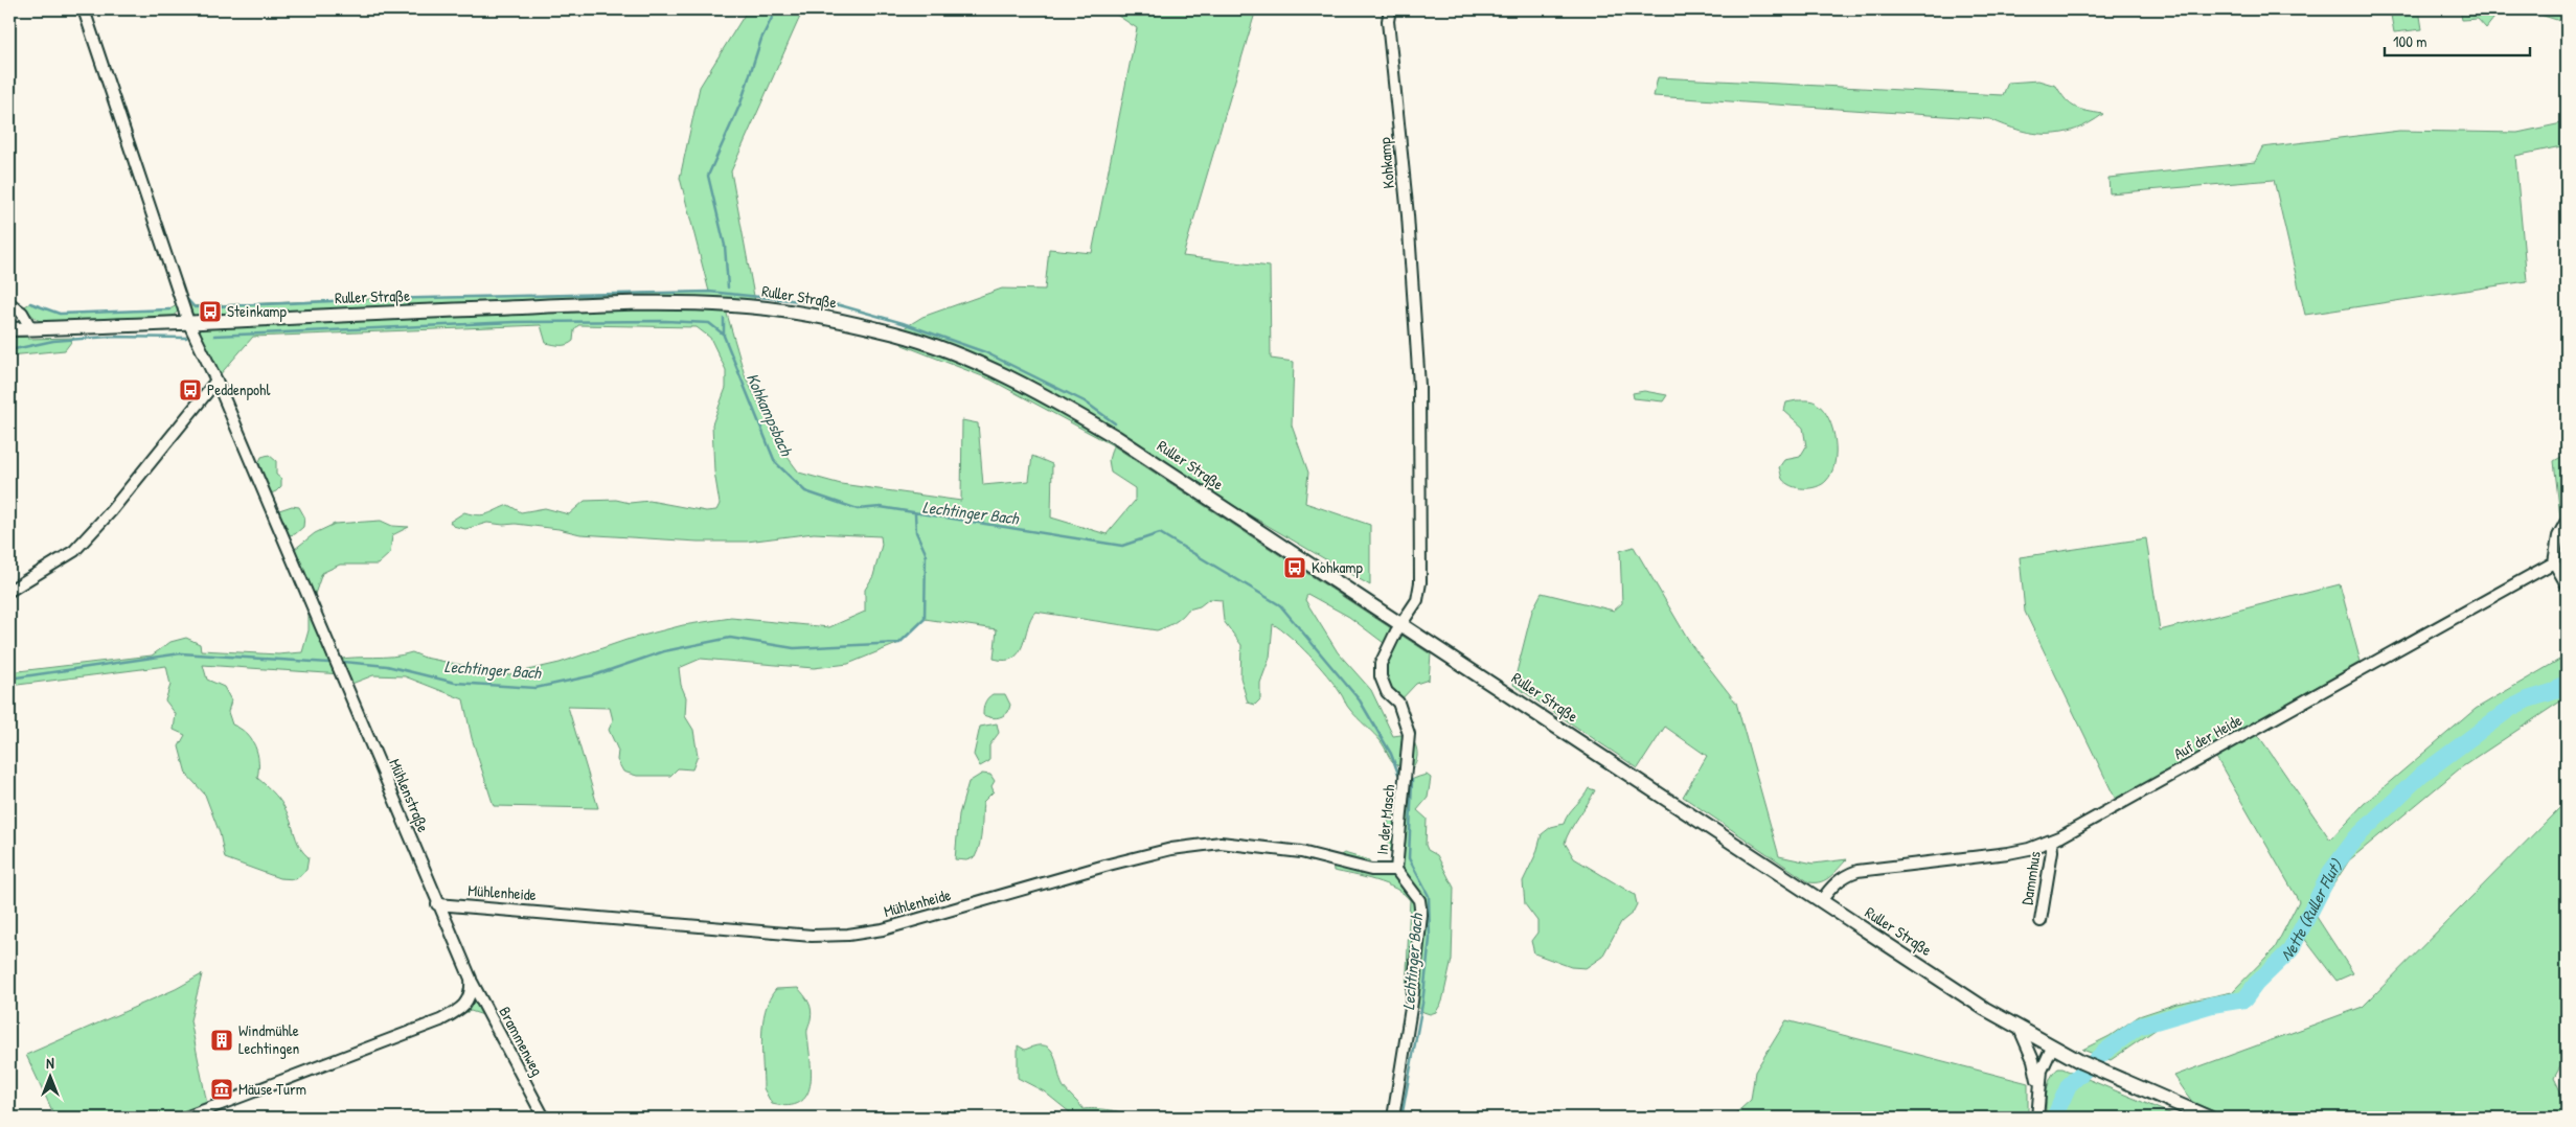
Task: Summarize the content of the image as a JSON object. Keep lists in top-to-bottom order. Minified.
{"streets":{"main road":["Ruller Straße"],"street":["Kohkamp","Auf der Heide","Mühlenstraße","In der Masch","Dammhus","Mühlenheide","Brammenweg"]},"crossings":[["Kohkamp","Ruller Straße"],["Kohkamp","In der Masch"],["Ruller Straße","Auf der Heide"],["Ruller Straße","Mühlenstraße"],["Ruller Straße","In der Masch"],["Auf der Heide","Dammhus"],["Mühlenstraße","Mühlenheide"],["Mühlenstraße","Brammenweg"],["In der Masch","Mühlenheide"]],"water":["Kohkampsbach","Lechtinger Bach","Nette (Ruller Flut)"],"places":{"bus stop":["Steinkamp","Peddenpohl","Kohkamp"],"building":["Windmühle Lechtingen"],"museum":["Mäuse Turm"]},"scale_bar":"100 m","north":"top"}
